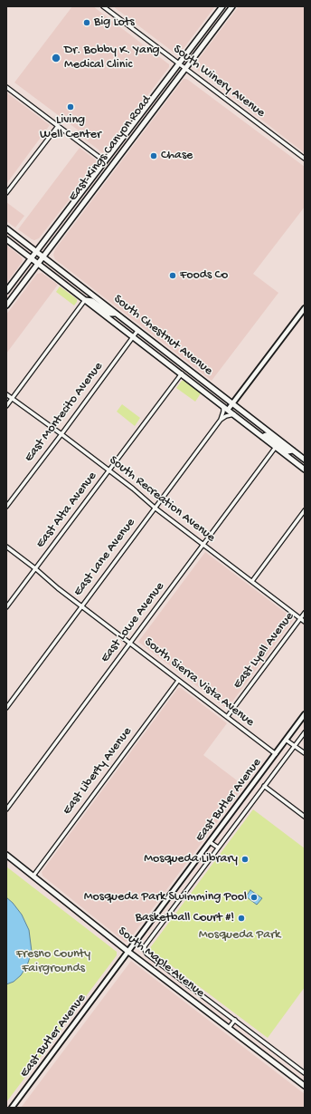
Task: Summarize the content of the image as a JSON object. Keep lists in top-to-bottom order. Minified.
{"streets":{"main road":["East Kings Canyon Road","South Chestnut Avenue","South Maple Avenue"],"street":["South Winery Avenue","East Montecito Avenue","South Recreation Avenue","East Alta Avenue","East Lane Avenue","East Lowe Avenue","East Lyell Avenue","South Sierra Vista Avenue","East Liberty Avenue","East Butler Avenue"]},"crossings":[["South Winery Avenue","East Kings Canyon Road"],["East Kings Canyon Road","South Chestnut Avenue"],["South Chestnut Avenue","East Montecito Avenue"],["South Chestnut Avenue","East Alta Avenue"],["South Chestnut Avenue","East Lane Avenue"],["South Chestnut Avenue","East Lowe Avenue"],["East Montecito Avenue","South Recreation Avenue"],["South Recreation Avenue","East Alta Avenue"],["South Recreation Avenue","East Lane Avenue"],["South Recreation Avenue","East Lowe Avenue"],["South Recreation Avenue","East Lyell Avenue"],["East Alta Avenue","South Sierra Vista Avenue"],["East Lane Avenue","South Sierra Vista Avenue"],["East Lowe Avenue","South Sierra Vista Avenue"],["East Lyell Avenue","South Sierra Vista Avenue"],["South Sierra Vista Avenue","East Liberty Avenue"],["South Sierra Vista Avenue","East Butler Avenue"],["East Liberty Avenue","South Maple Avenue"],["East Butler Avenue","South Maple Avenue"]],"parks":["Mosqueda Park","Fresno County Fairgrounds"],"places":["Big Lots","Dr. Bobby K. Yang Medical Clinic","Living Well Center","Chase","Foods Co","Mosqueda Library","Mosqueda Park Swimming Pool","Basketball Court #!"]}
